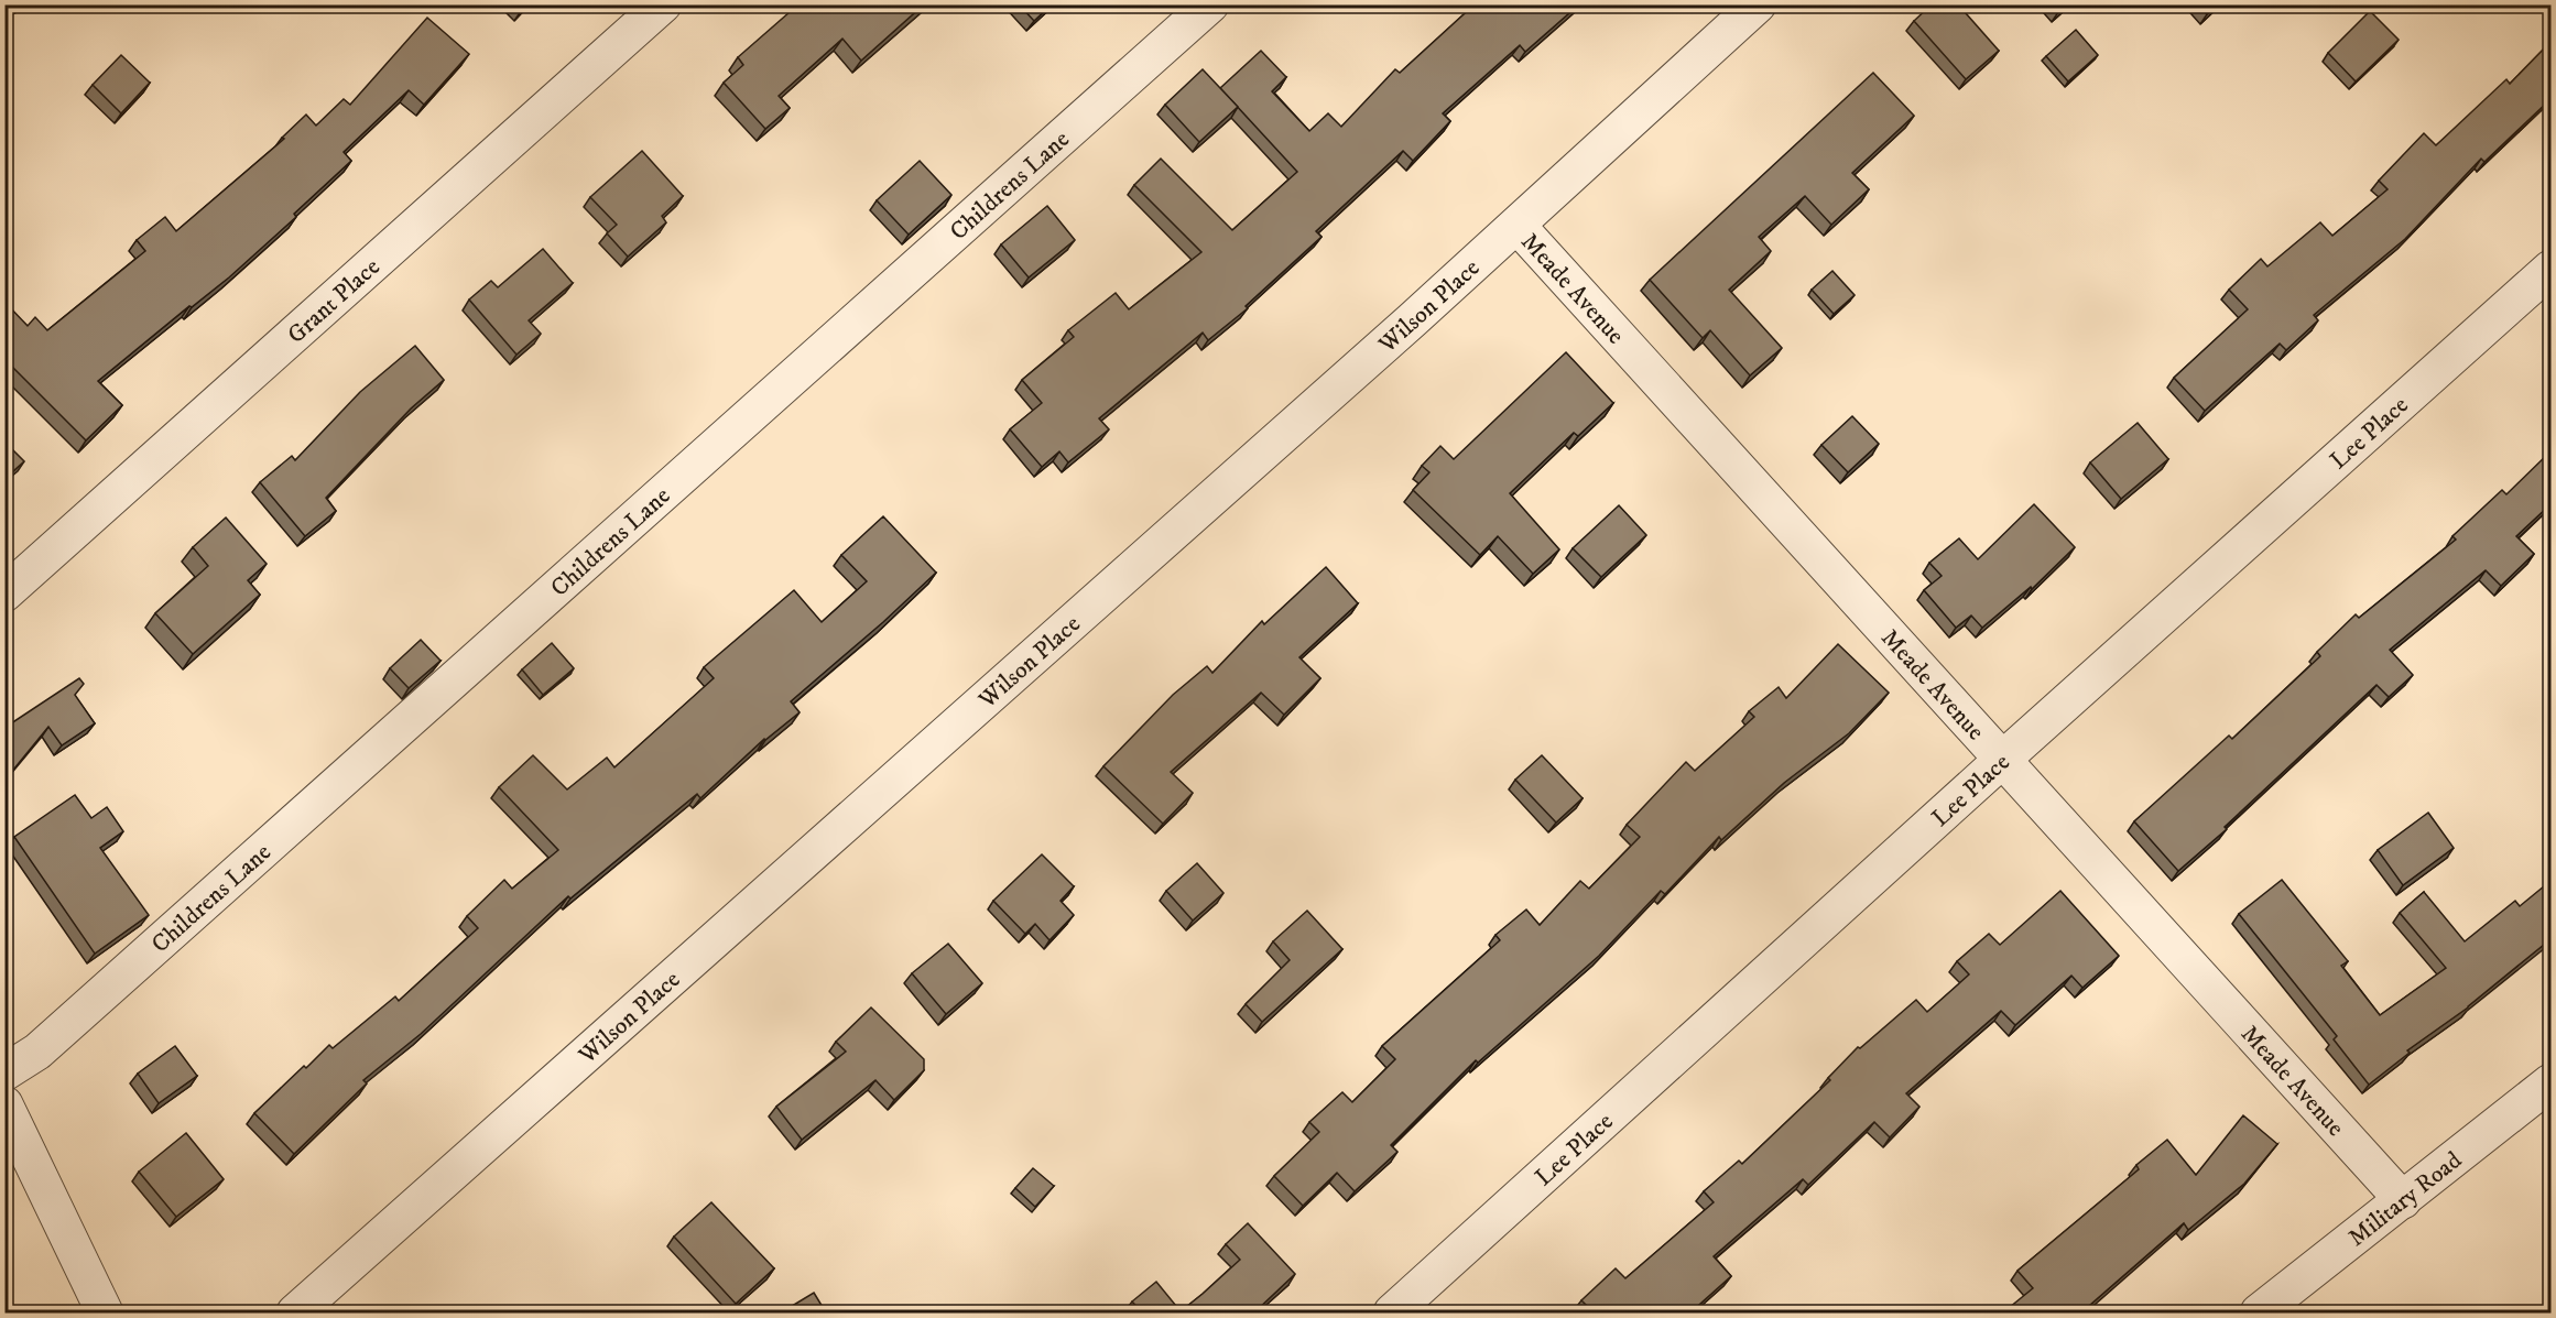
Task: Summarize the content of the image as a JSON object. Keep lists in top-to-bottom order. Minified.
{"streets":{"street":["Childrens Lane","Meade Avenue","Grant Place","Wilson Place","Lee Place","Military Road"]},"crossings":[["Meade Avenue","Wilson Place"],["Meade Avenue","Lee Place"],["Meade Avenue","Military Road"]]}
